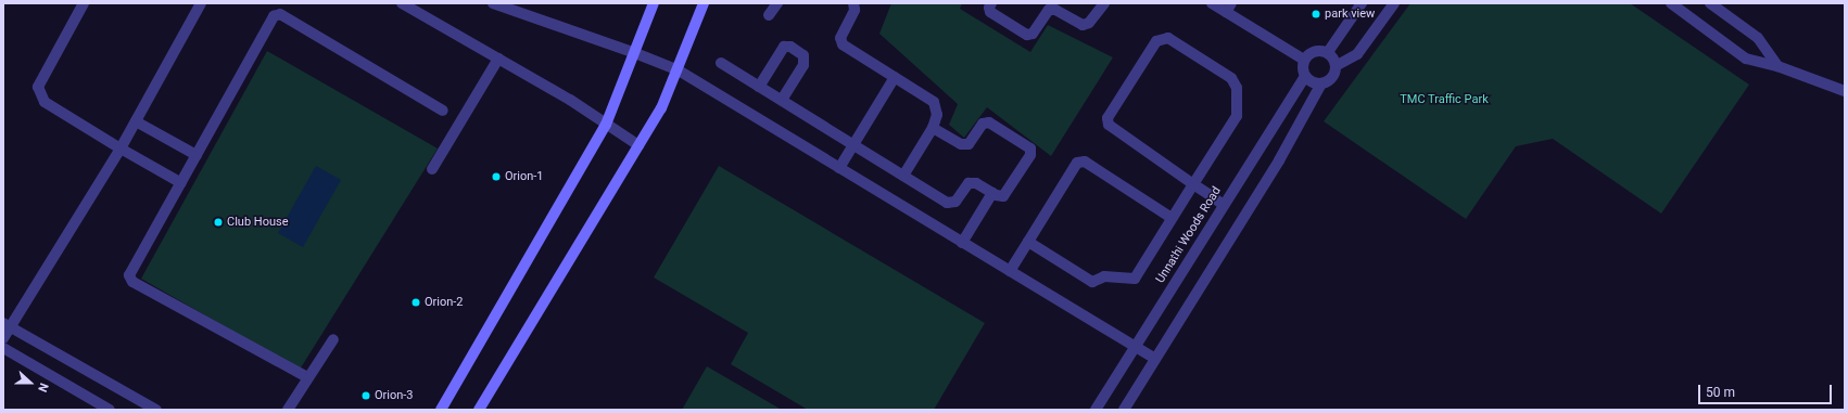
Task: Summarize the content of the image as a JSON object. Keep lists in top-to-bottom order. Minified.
{"streets":{"street":["Unnathi Woods Road"]},"parks":["TMC Traffic Park"],"places":["park view","Orion-1","Club House","Orion-2","Orion-3"],"scale_bar":"50 m","north":"right"}
